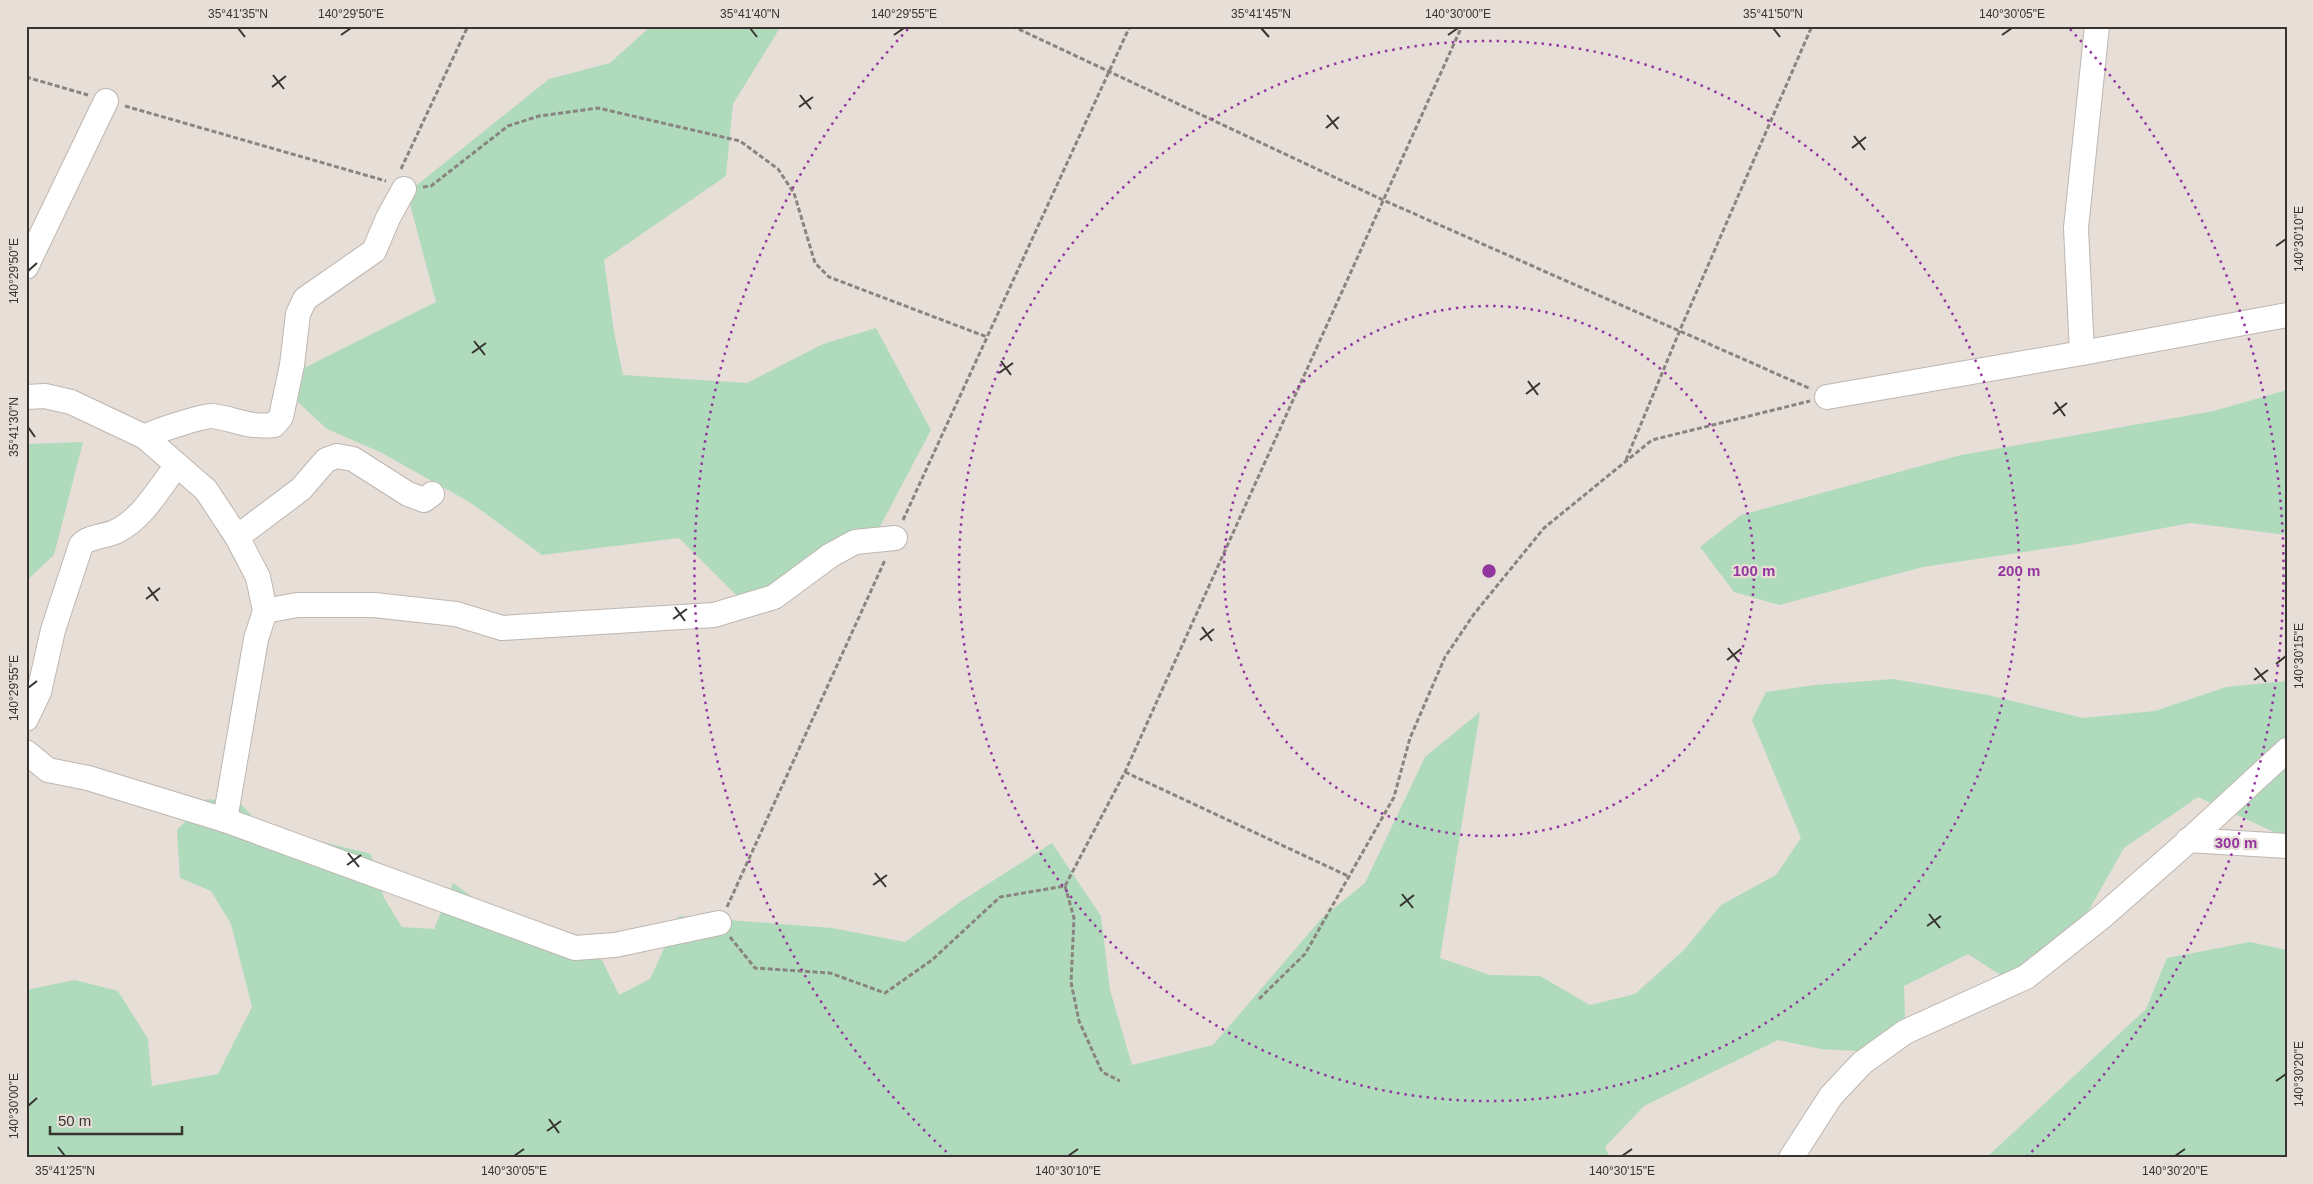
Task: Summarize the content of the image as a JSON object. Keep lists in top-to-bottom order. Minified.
{"scale_bar":"50 m","coordinates":["35°41'35\"N","140°29'50\"E","35°41'40\"N","140°29'55\"E","35°41'45\"N","140°30'00\"E","35°41'50\"N","140°30'05\"E","140°30'10\"E","35°41'30\"N","140°30'15\"E","140°30'20\"E","35°41'25\"N"],"rings":["100 m","200 m","300 m"]}
